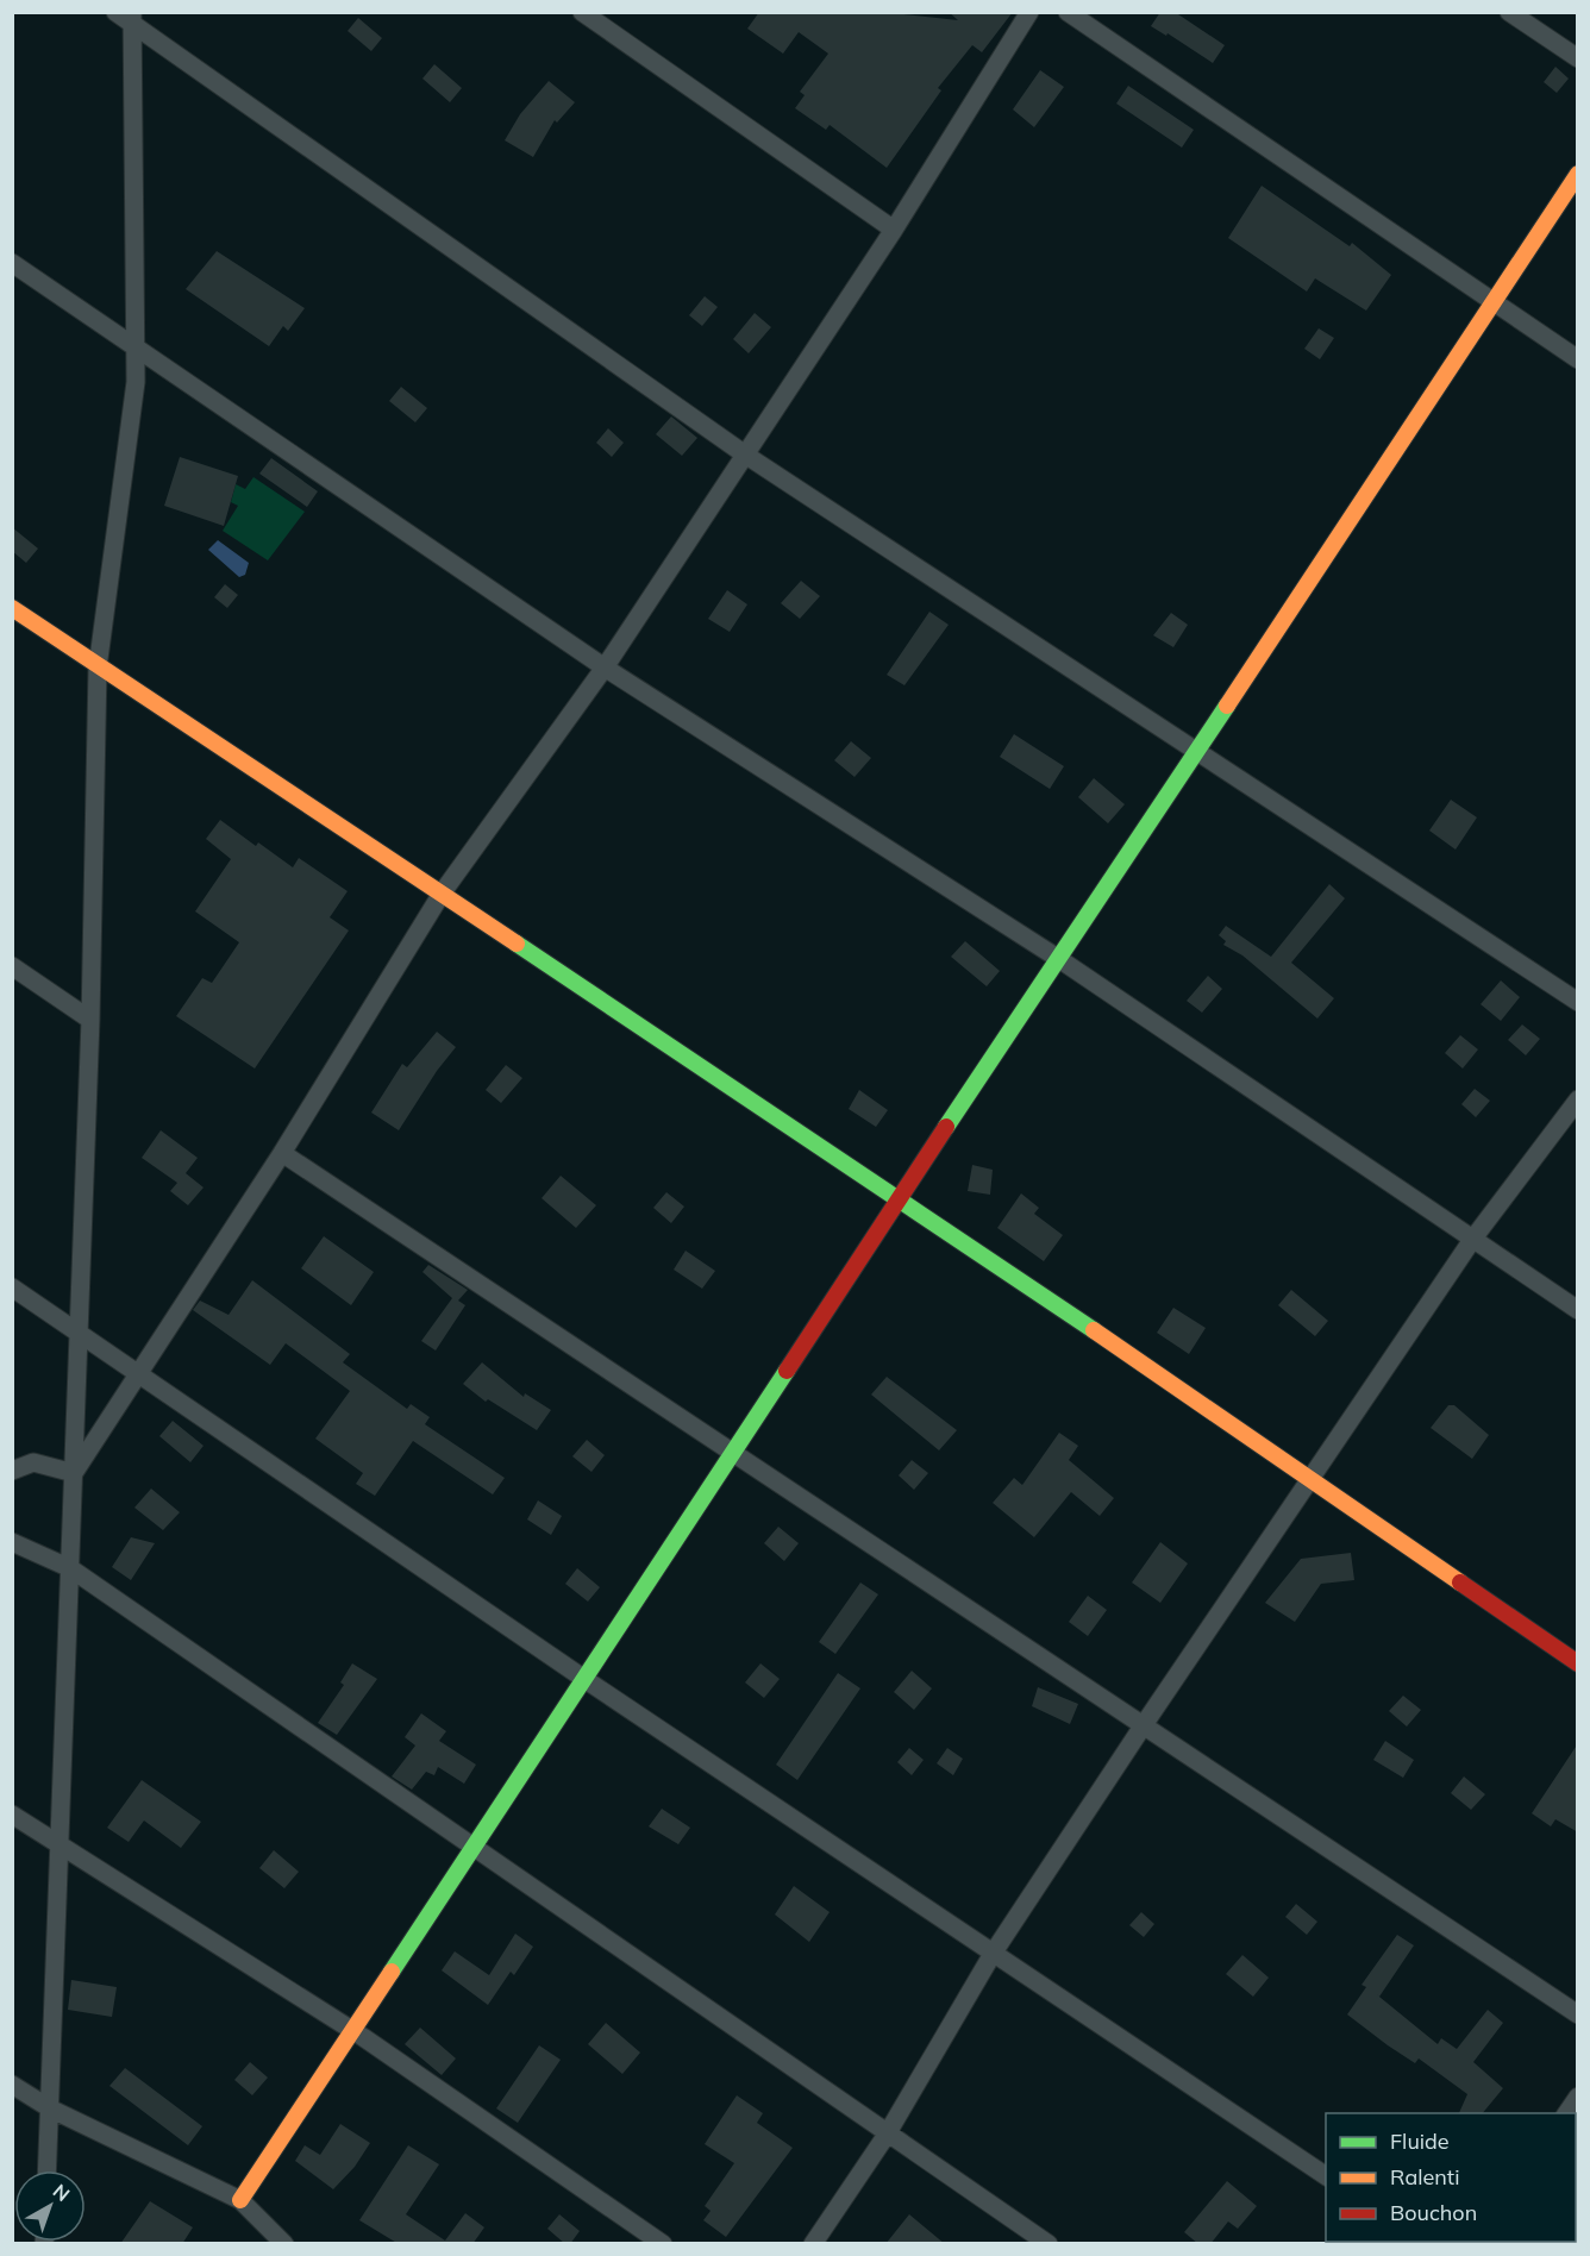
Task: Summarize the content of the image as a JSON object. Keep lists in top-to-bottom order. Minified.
{"legend":["Fluide","Ralenti","Bouchon"],"north":"top right"}
